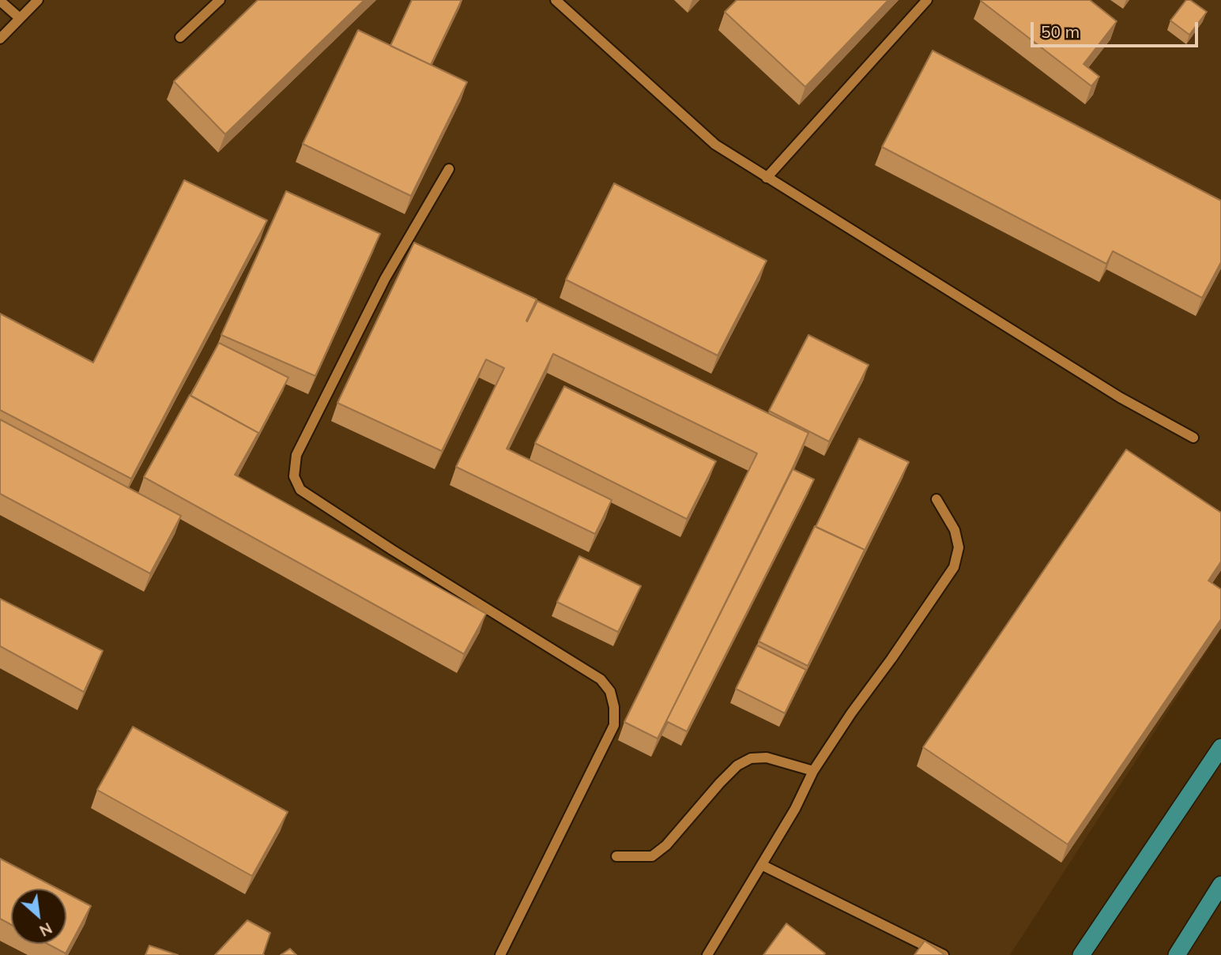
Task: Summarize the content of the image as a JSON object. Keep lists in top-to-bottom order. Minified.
{"scale_bar":"50 m","north":"bottom right"}
